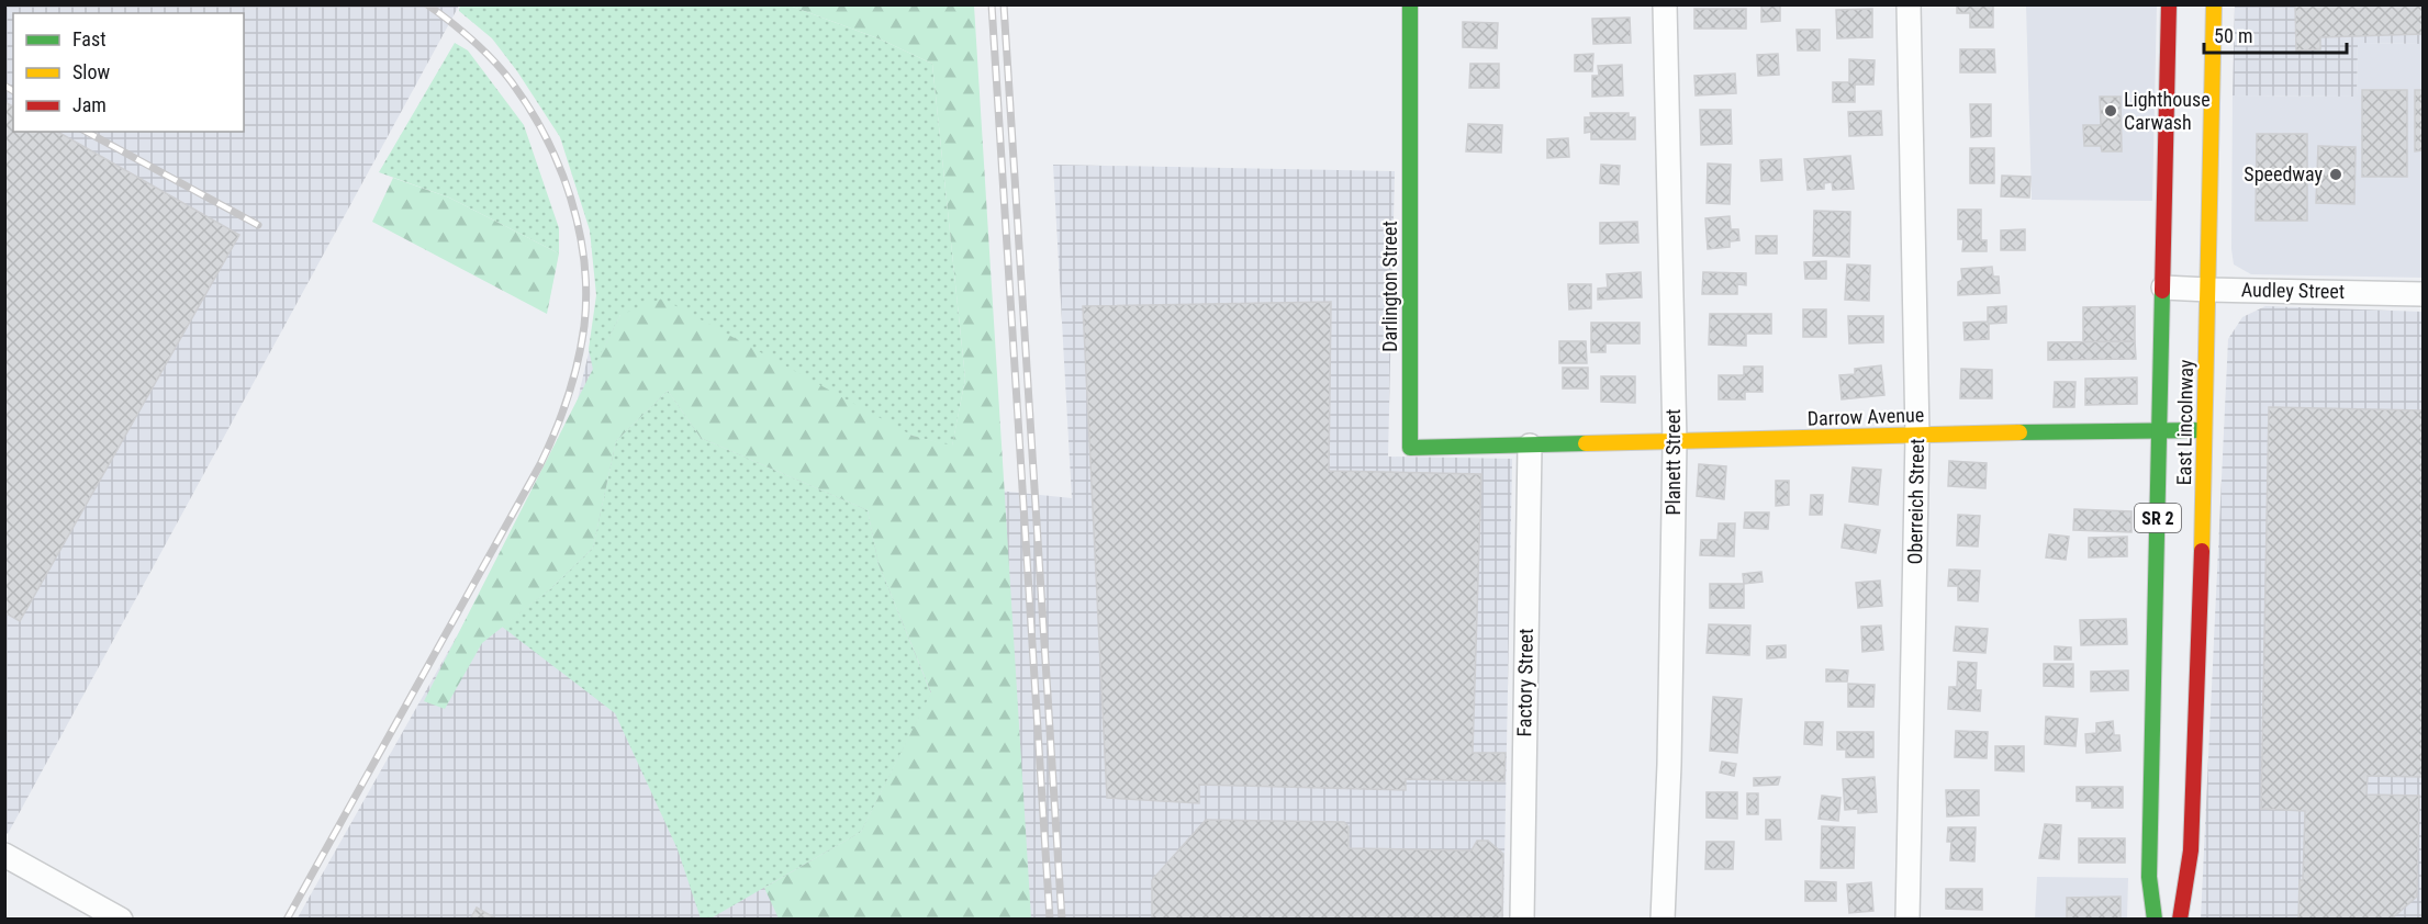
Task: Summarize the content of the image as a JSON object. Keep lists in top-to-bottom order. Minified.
{"streets":{"main road":["Darlington Street","Darrow Avenue","East Lincolnway","SR 2"],"street":["Audley Street","Planett Street","Oberreich Street","Factory Street"]},"crossings":[["Darlington Street","Darrow Avenue"],["Darlington Street","Factory Street"],["Audley Street","East Lincolnway"],["Darrow Avenue","East Lincolnway"],["Darrow Avenue","Planett Street"],["Darrow Avenue","Oberreich Street"],["Darrow Avenue","Factory Street"]],"places":["Lighthouse Carwash","Speedway"],"legend":["Fast","Slow","Jam"],"scale_bar":"50 m"}
